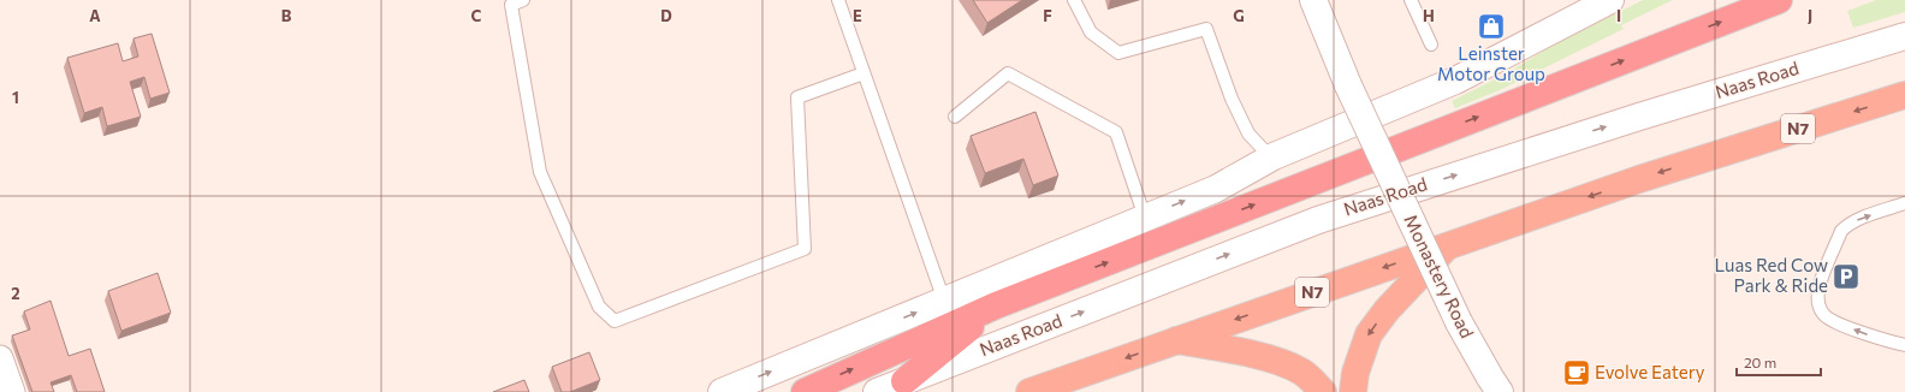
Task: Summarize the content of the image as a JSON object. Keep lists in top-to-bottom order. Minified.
{"streets":{"highway":["N7"],"main road":["Naas Road","Monastery Road"]},"places":{"shop":["Leinster Motor Group"],"parking":["Luas Red Cow Park & Ride"],"cafe":["Evolve Eatery"]},"scale_bar":"20 m","grid":{"columns":["A","B","C","D","E","F","G","H","I","J"],"rows":["1","2"]}}
